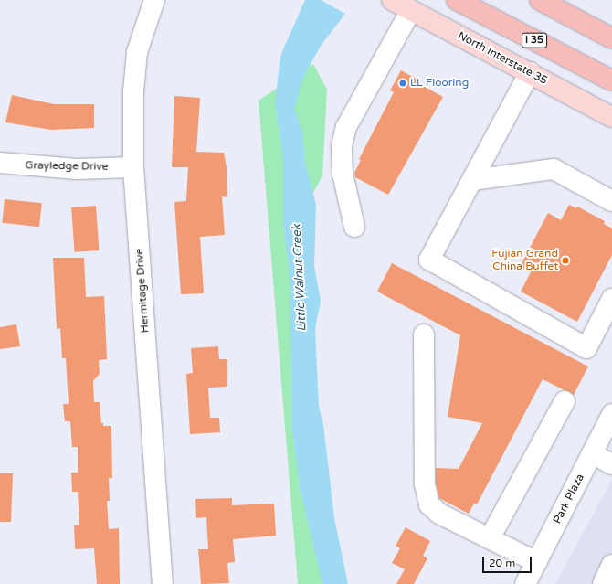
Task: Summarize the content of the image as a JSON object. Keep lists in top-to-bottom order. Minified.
{"streets":{"highway":["I 35"],"main road":["North Interstate 35"],"street":["Grayledge Drive","Hermitage Drive","Park Plaza"]},"crossings":[["Grayledge Drive","Hermitage Drive"]],"water":["Little Walnut Creek"],"places":["LL Flooring","Fujian Grand China Buffet"],"scale_bar":"20 m"}
